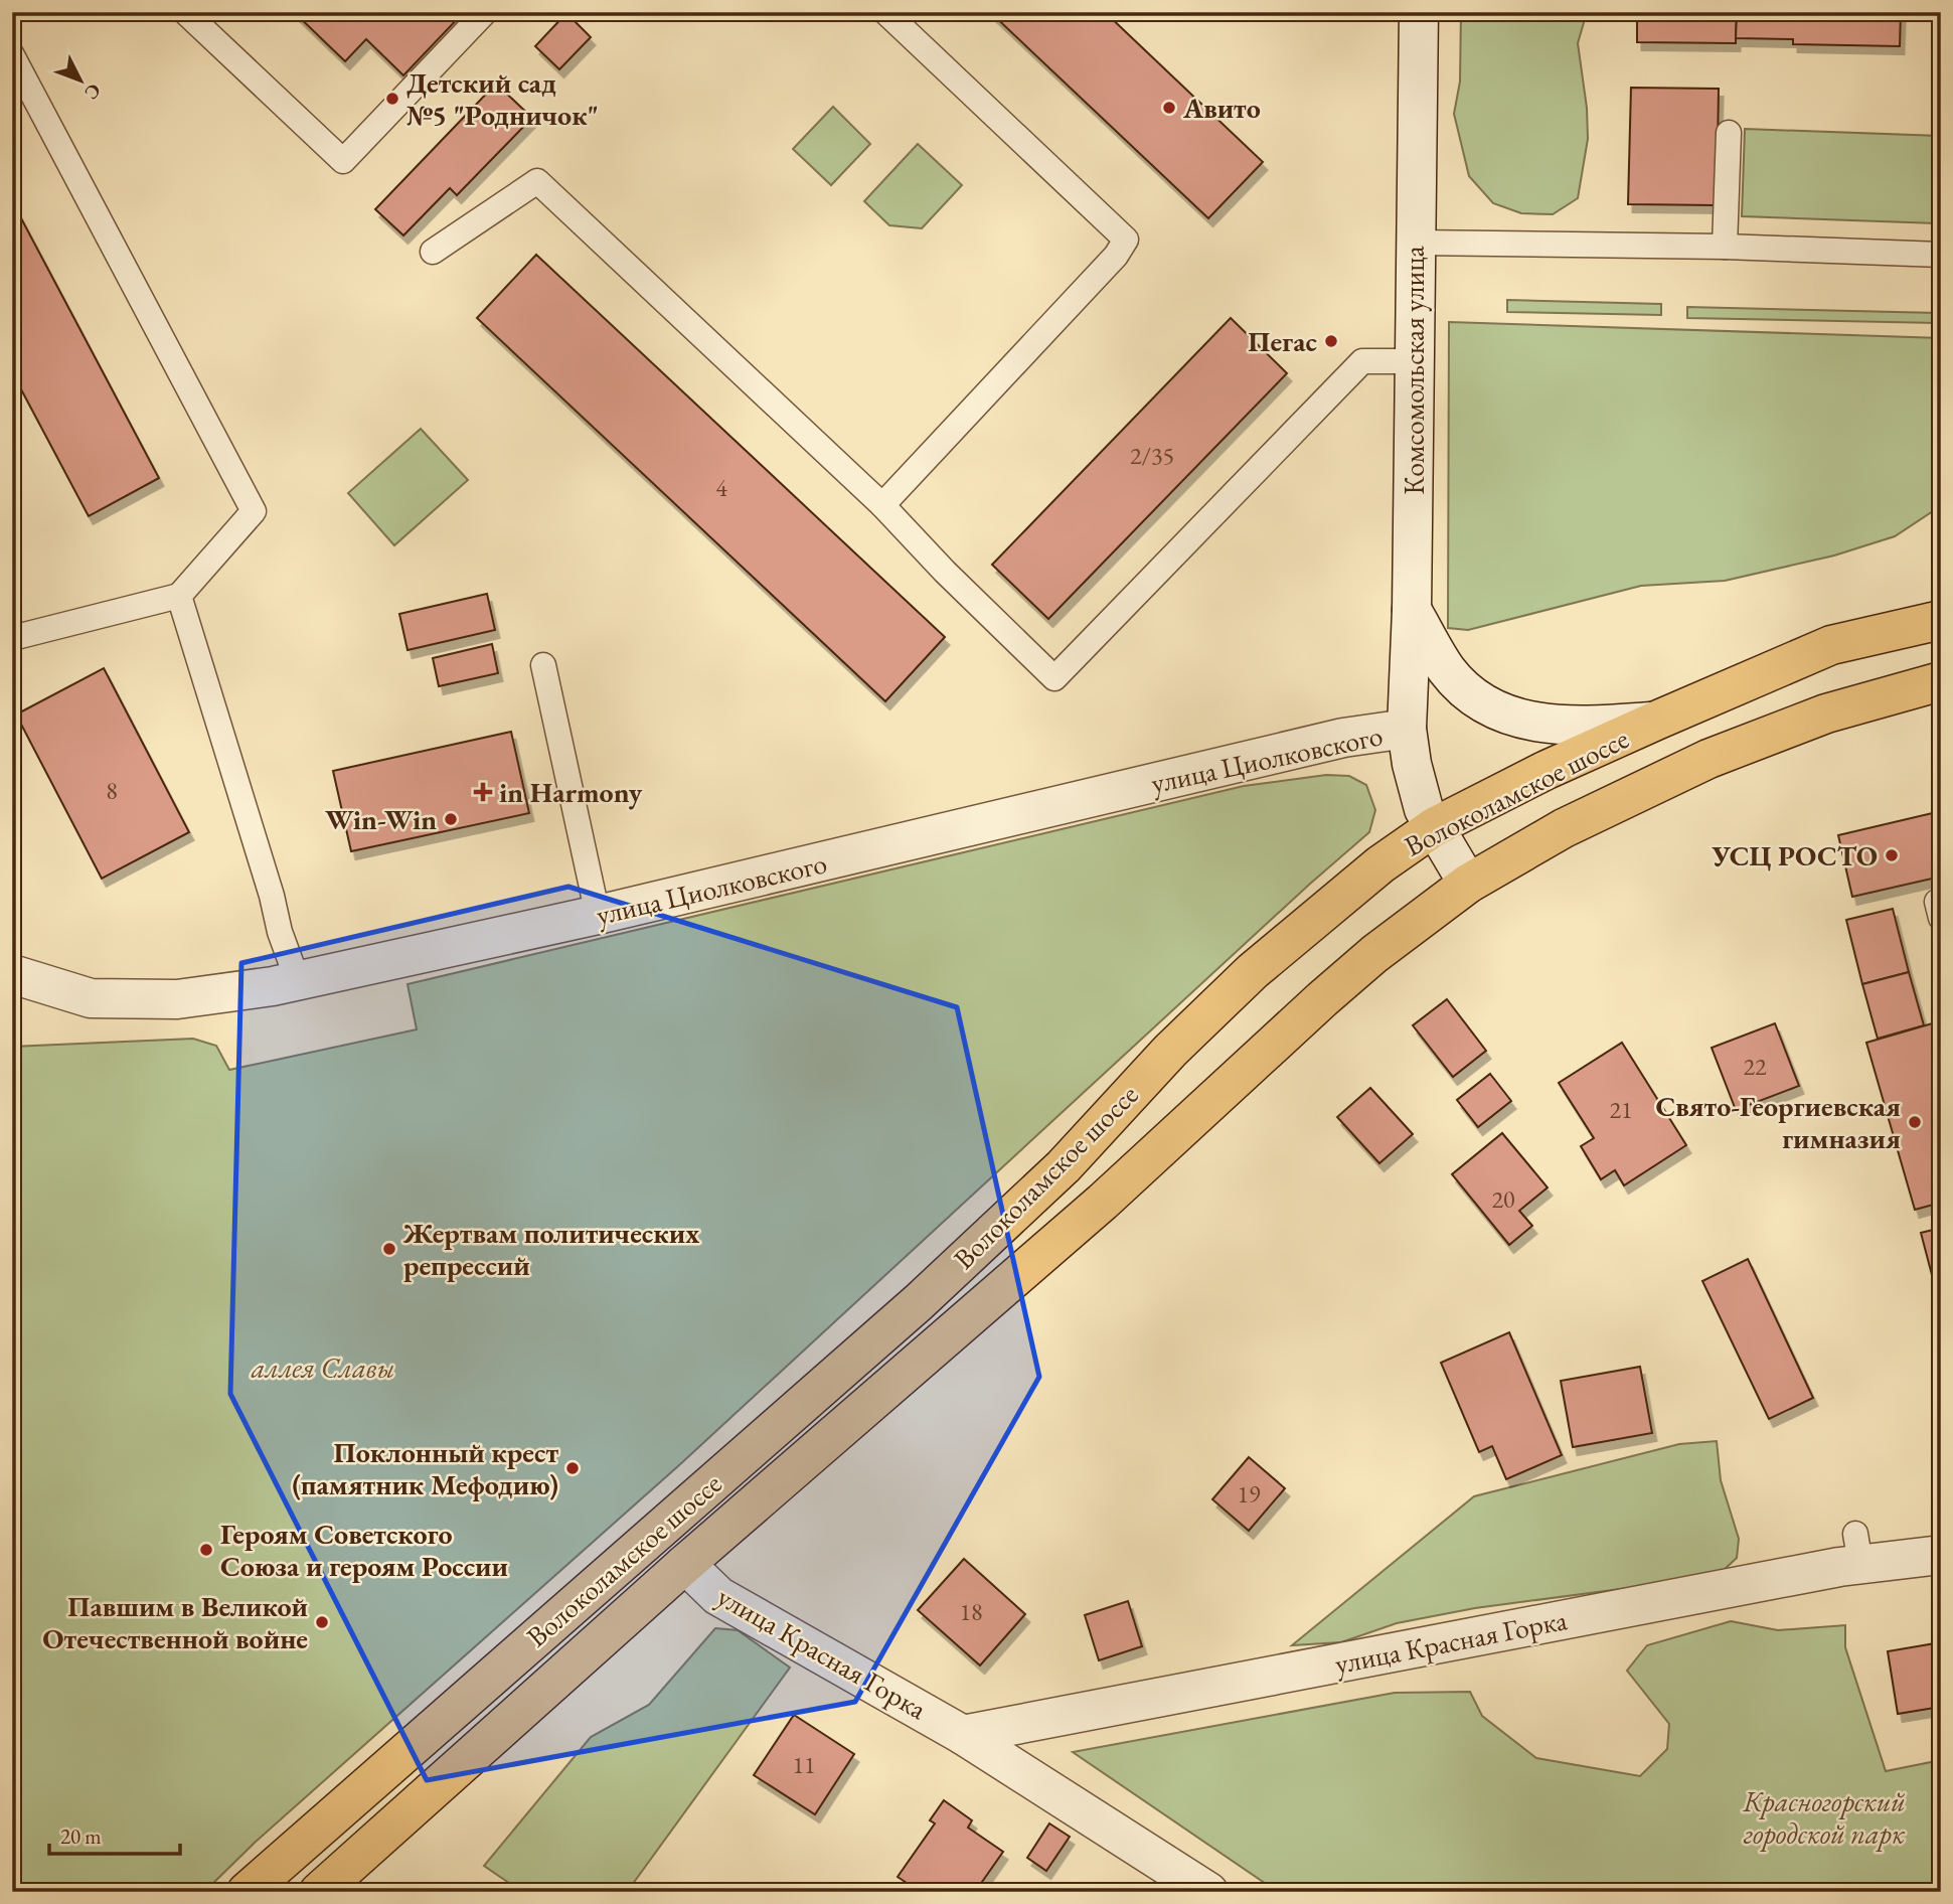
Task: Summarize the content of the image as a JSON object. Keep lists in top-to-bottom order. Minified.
{"streets":{"main road":["Волоколамское шоссе"],"street":["Комсомольская улица","улица Циолковского","улица Красная Горка"]},"crossings":[["Комсомольская улица","улица Циолковского"],["Комсомольская улица","Волоколамское шоссе"],["Волоколамское шоссе","улица Красная Горка"]],"parks":["аллея Славы","Красногорский городской парк"],"places":{"other":["Детский сад №5 \"Родничок\"","Авито","Пегас","Win-Win","УСЦ РОСТО","Свято-Георгиевская гимназия","Жертвам политических репрессий","Поклонный крест (памятник Мефодию)","Героям Советского Союза и героям России","Павшим в Великой Отечественной войне"],"health":["in Harmony"]},"house_numbers":["2/35","4","8","22","21","20","19","18","11"],"scale_bar":"20 m","north":"bottom right"}
